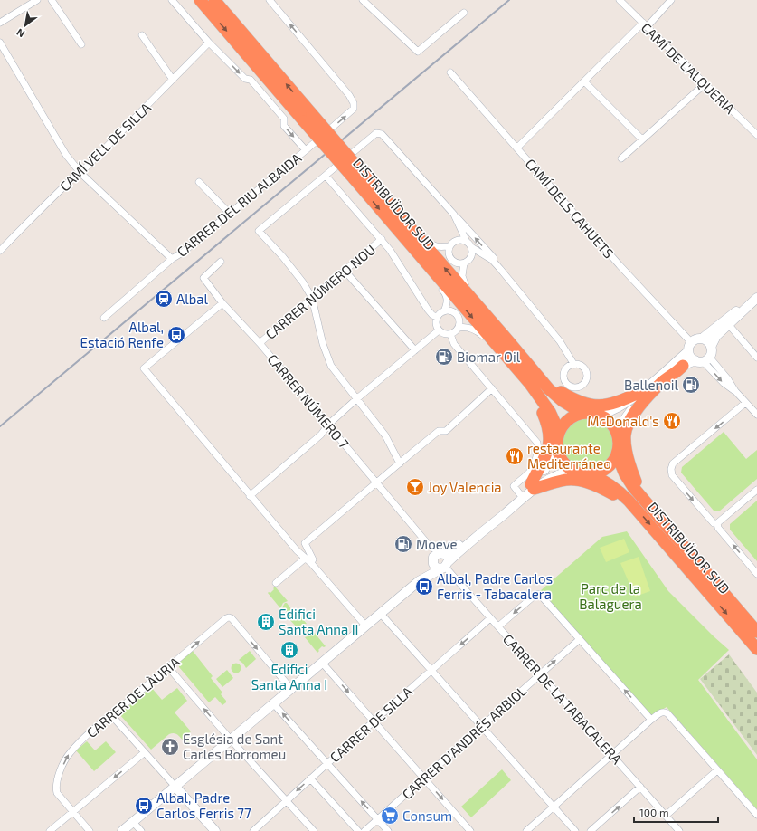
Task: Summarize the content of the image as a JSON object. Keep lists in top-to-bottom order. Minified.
{"streets":{"highway":["DISTRIBUÏDOR SUD"],"street":["CAMÍ DE L'ALQUERIA","CAMÍ VELL DE SILLA","CARRER DEL RIU ALBAIDA","CAMÍ DELS CAHUETS","CARRER NÚMERO NOU","CARRER NÚMERO 7","CARRER DE LÀURIA","CARRER DE LA TABACALERA","CARRER DE SILLA","CARRER D'ANDRÉS ARBIOL"]},"crossings":[["CARRER NÚMERO NOU","CARRER NÚMERO 7"],["CARRER DE LA TABACALERA","CARRER DE SILLA"],["CARRER DE LA TABACALERA","CARRER D'ANDRÉS ARBIOL"]],"parks":["Parc de la Balaguera"],"places":{"station":["Albal"],"bus stop":["Albal, Estació Renfe","Albal, Padre Carlos Ferris - Tabacalera","Albal, Padre Carlos Ferris 77"],"fuel station":["Biomar Oil","Ballenoil","Moeve"],"restaurant":["McDonald's","restaurante Mediterráneo"],"bar":["Joy Valencia"],"building":["Edifici Santa Anna II","Edifici Santa Anna I"],"church":["Església de Sant Carles Borromeu"],"supermarket":["Consum"]},"scale_bar":"100 m","north":"bottom left"}
